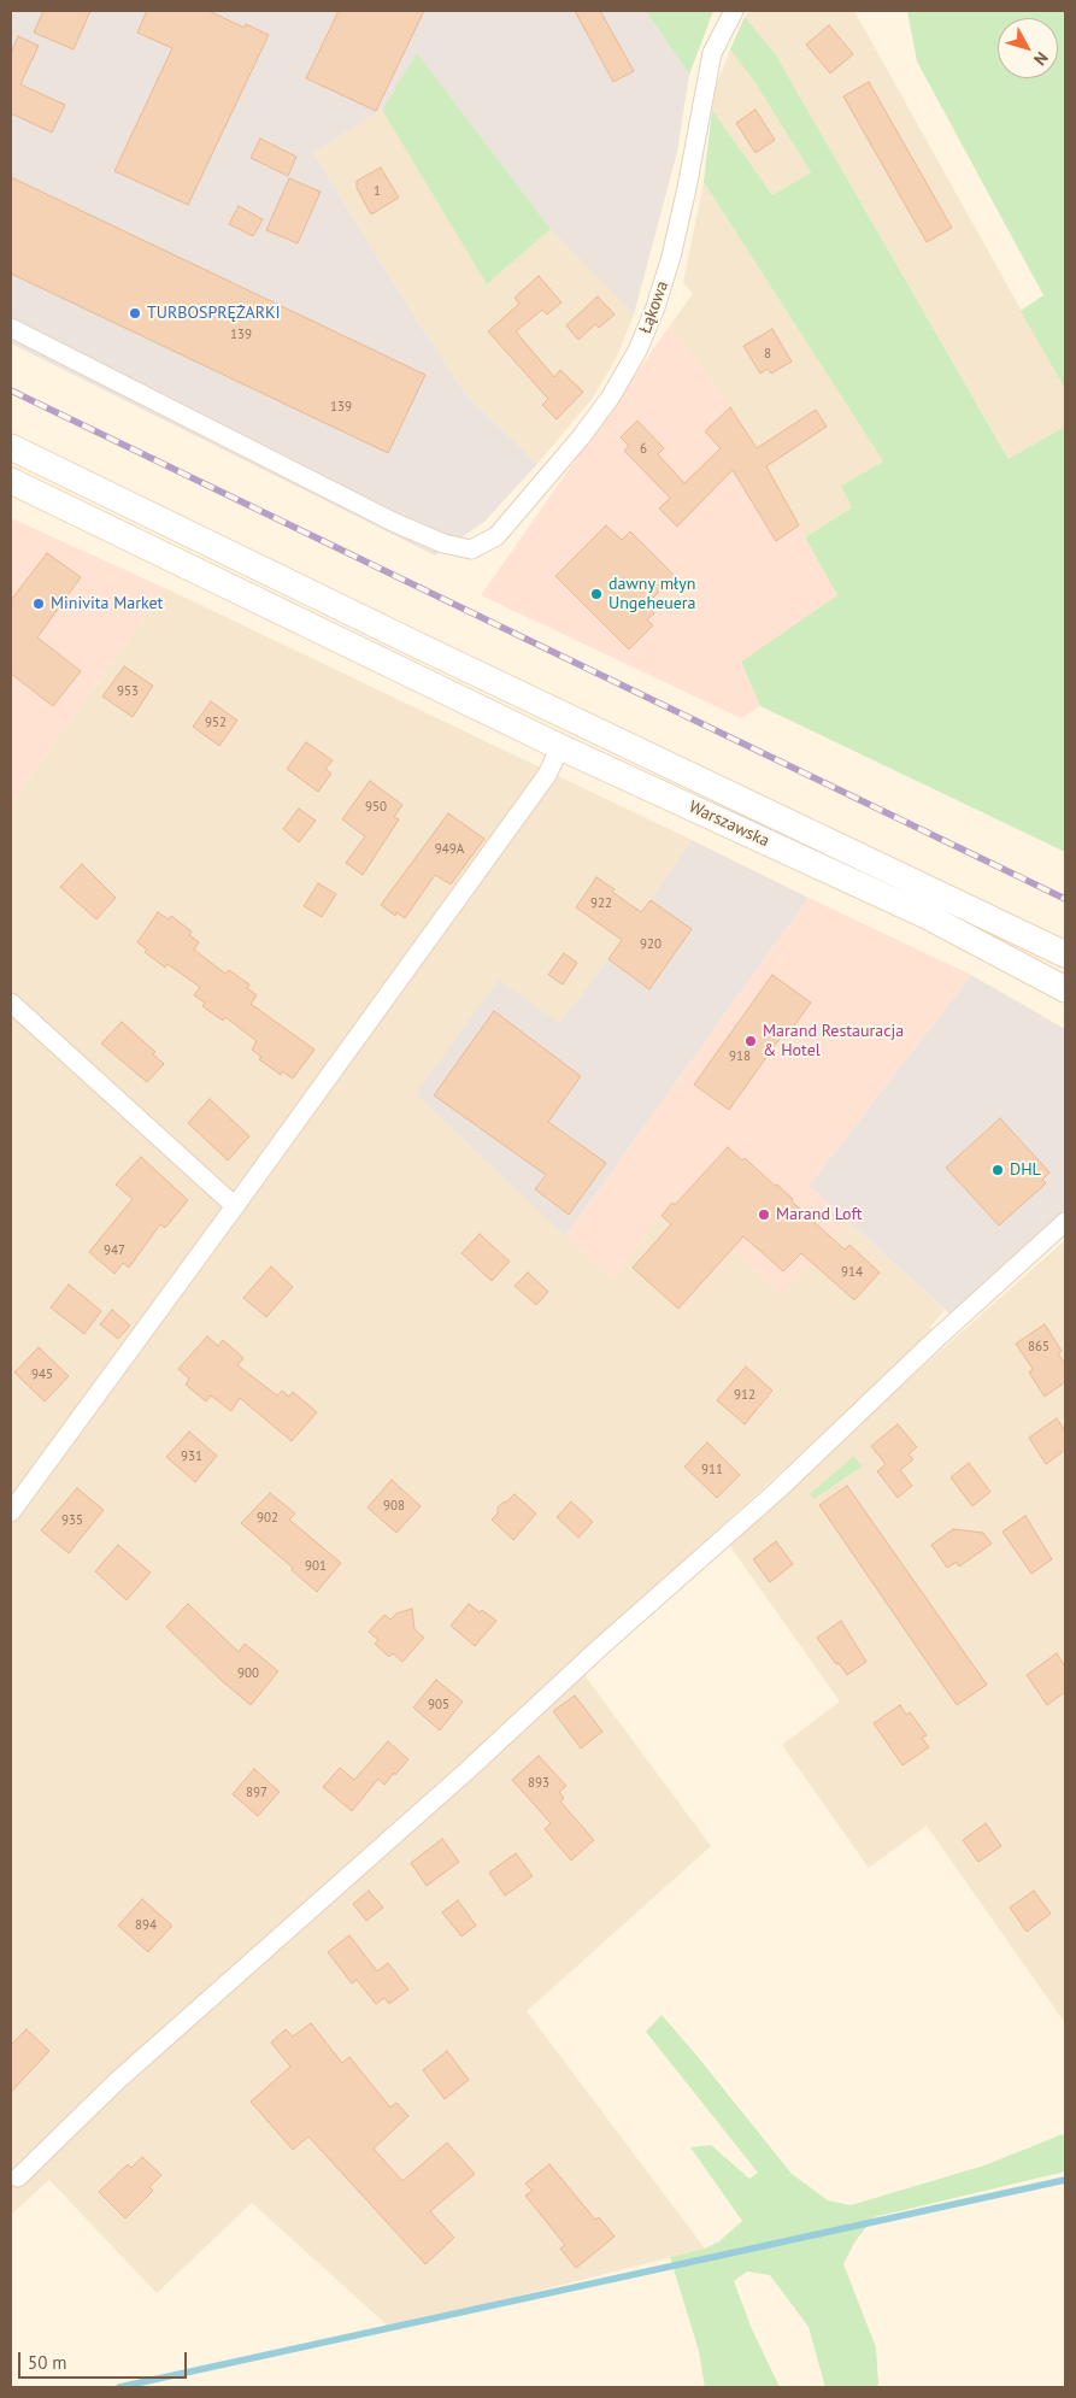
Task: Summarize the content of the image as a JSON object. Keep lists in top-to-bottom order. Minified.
{"streets":{"main road":["Warszawska"],"street":["Łąkowa"]},"places":["TURBOSPRĘŻARKI","dawny młyn Ungeheuera","Minivita Market","Marand Restauracja & Hotel","DHL","Marand Loft"],"house_numbers":["1","139","8","139","6","953","952","950","949A","922","920","918","947","914","865","945","912","931","911","908","902","935","901","900","905","893","897","894"],"scale_bar":"50 m","north":"bottom right"}
